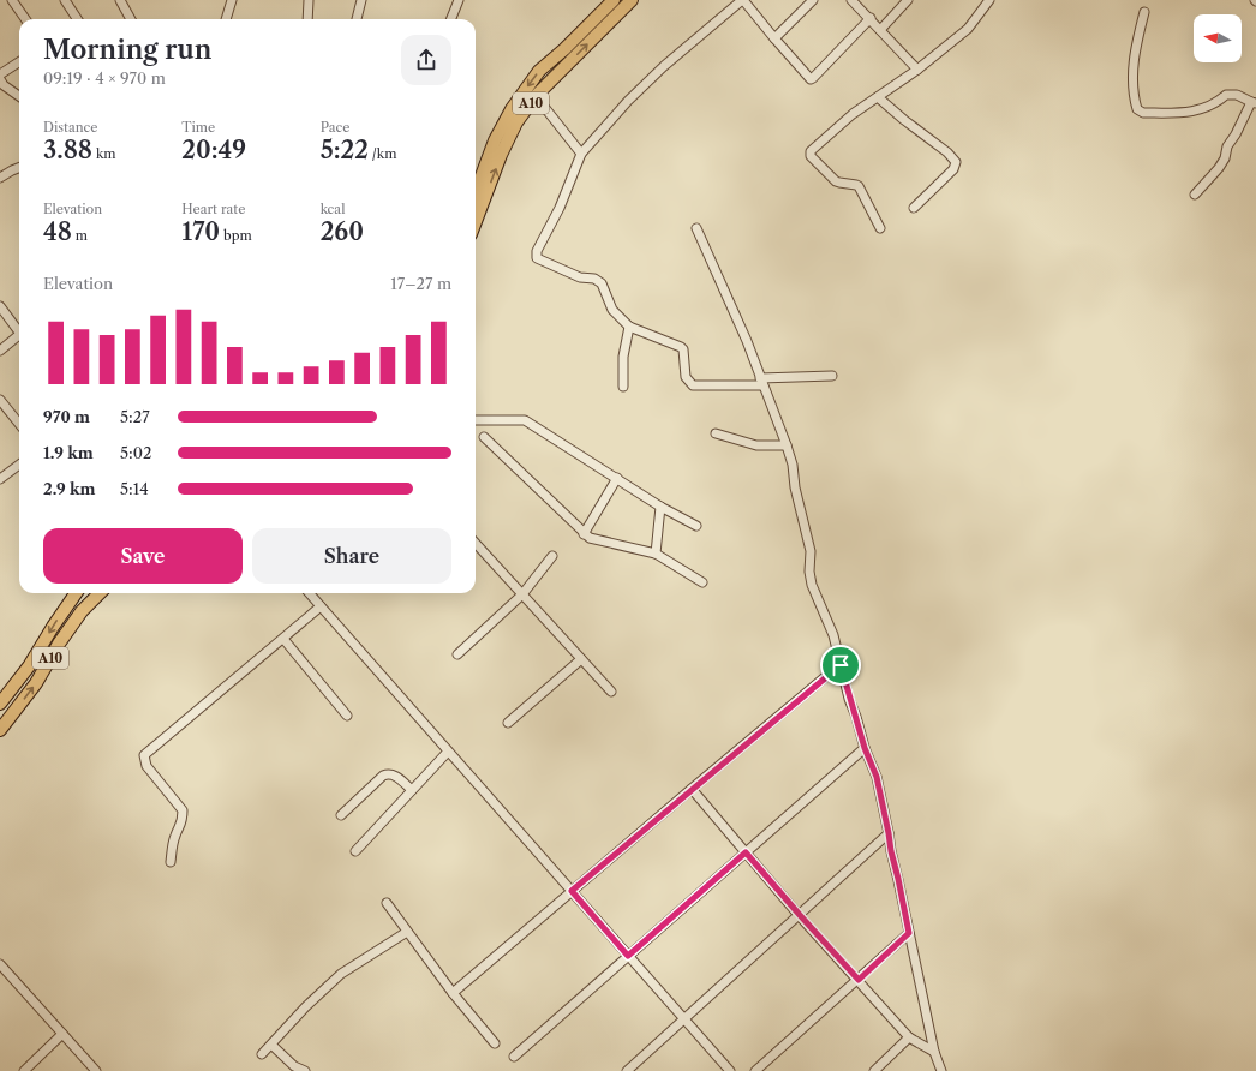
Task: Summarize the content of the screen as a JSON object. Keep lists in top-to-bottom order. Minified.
{"streets":{"highway":["A10"]},"north":"left","page":{"heading":["Morning run","09:19 · 4 × 970 m"],"stats":[["Distance","3.88 km"],["Time","20:49"],["Pace","5:22 /km"],["Elevation","48 m"],["Heart rate","170 bpm"],["kcal","260"]],"chart":["Elevation","17–27 m"],"list":[{"name":"970 m","note":"5:27"},{"name":"1.9 km","note":"5:02"},{"name":"2.9 km","note":"5:14"}],"buttons":["Save","Share"]}}
